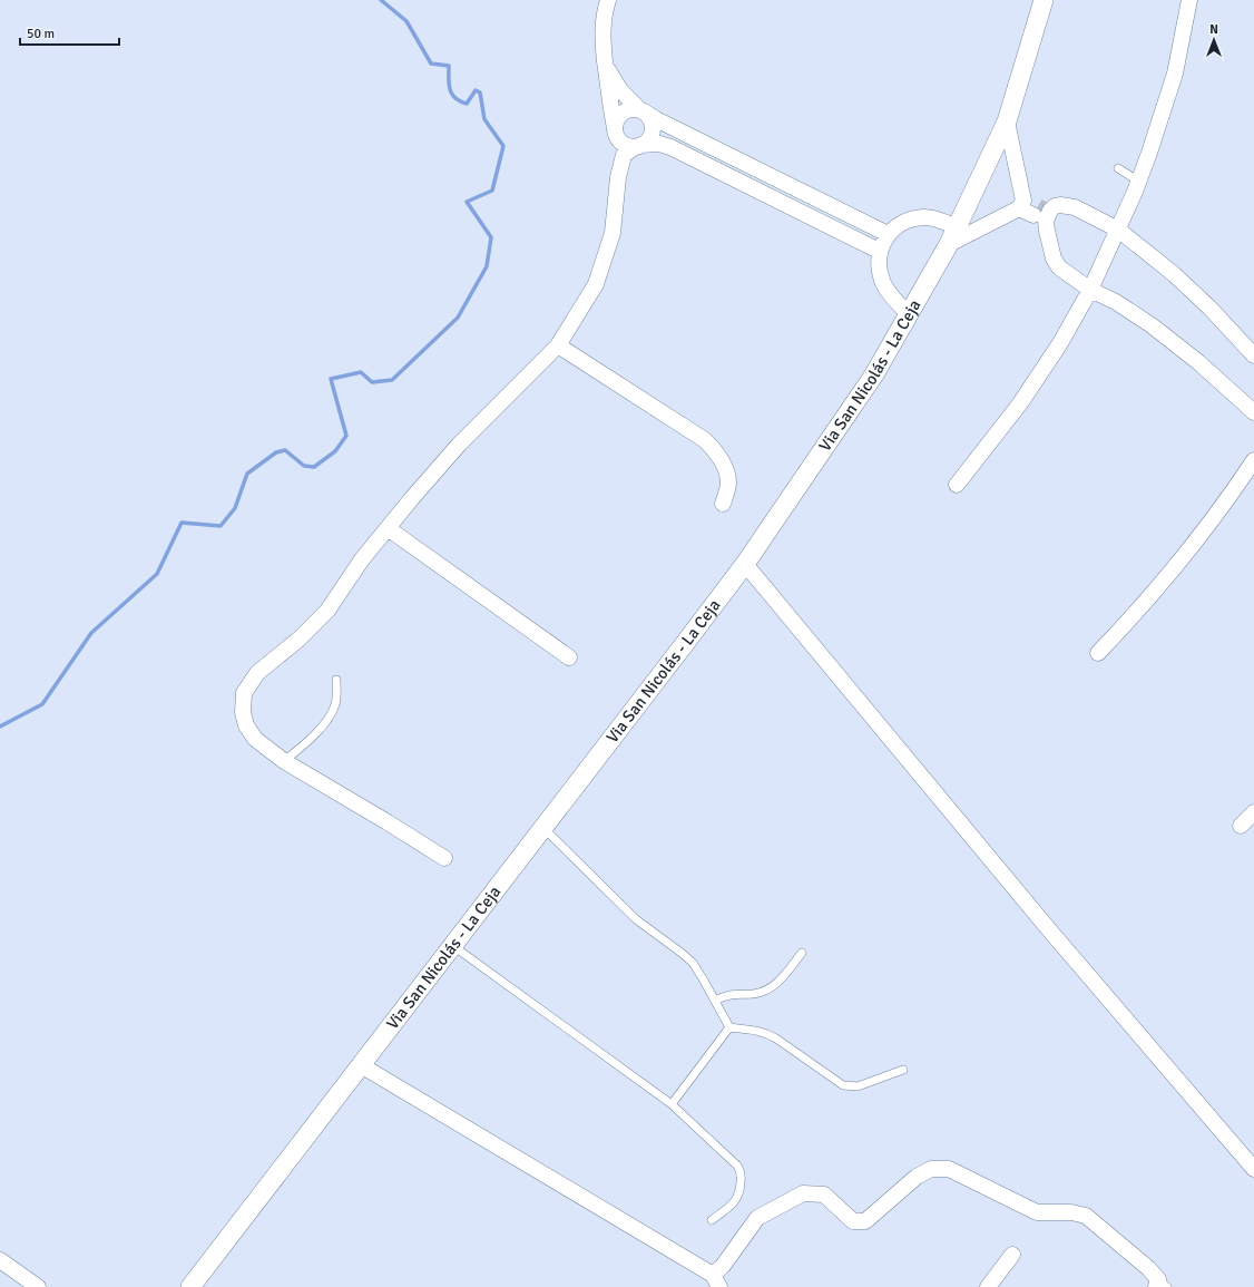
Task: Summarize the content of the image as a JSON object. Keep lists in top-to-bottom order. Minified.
{"streets":{"street":["Via San Nicolás - La Ceja"]},"scale_bar":"50 m","north":"top"}
